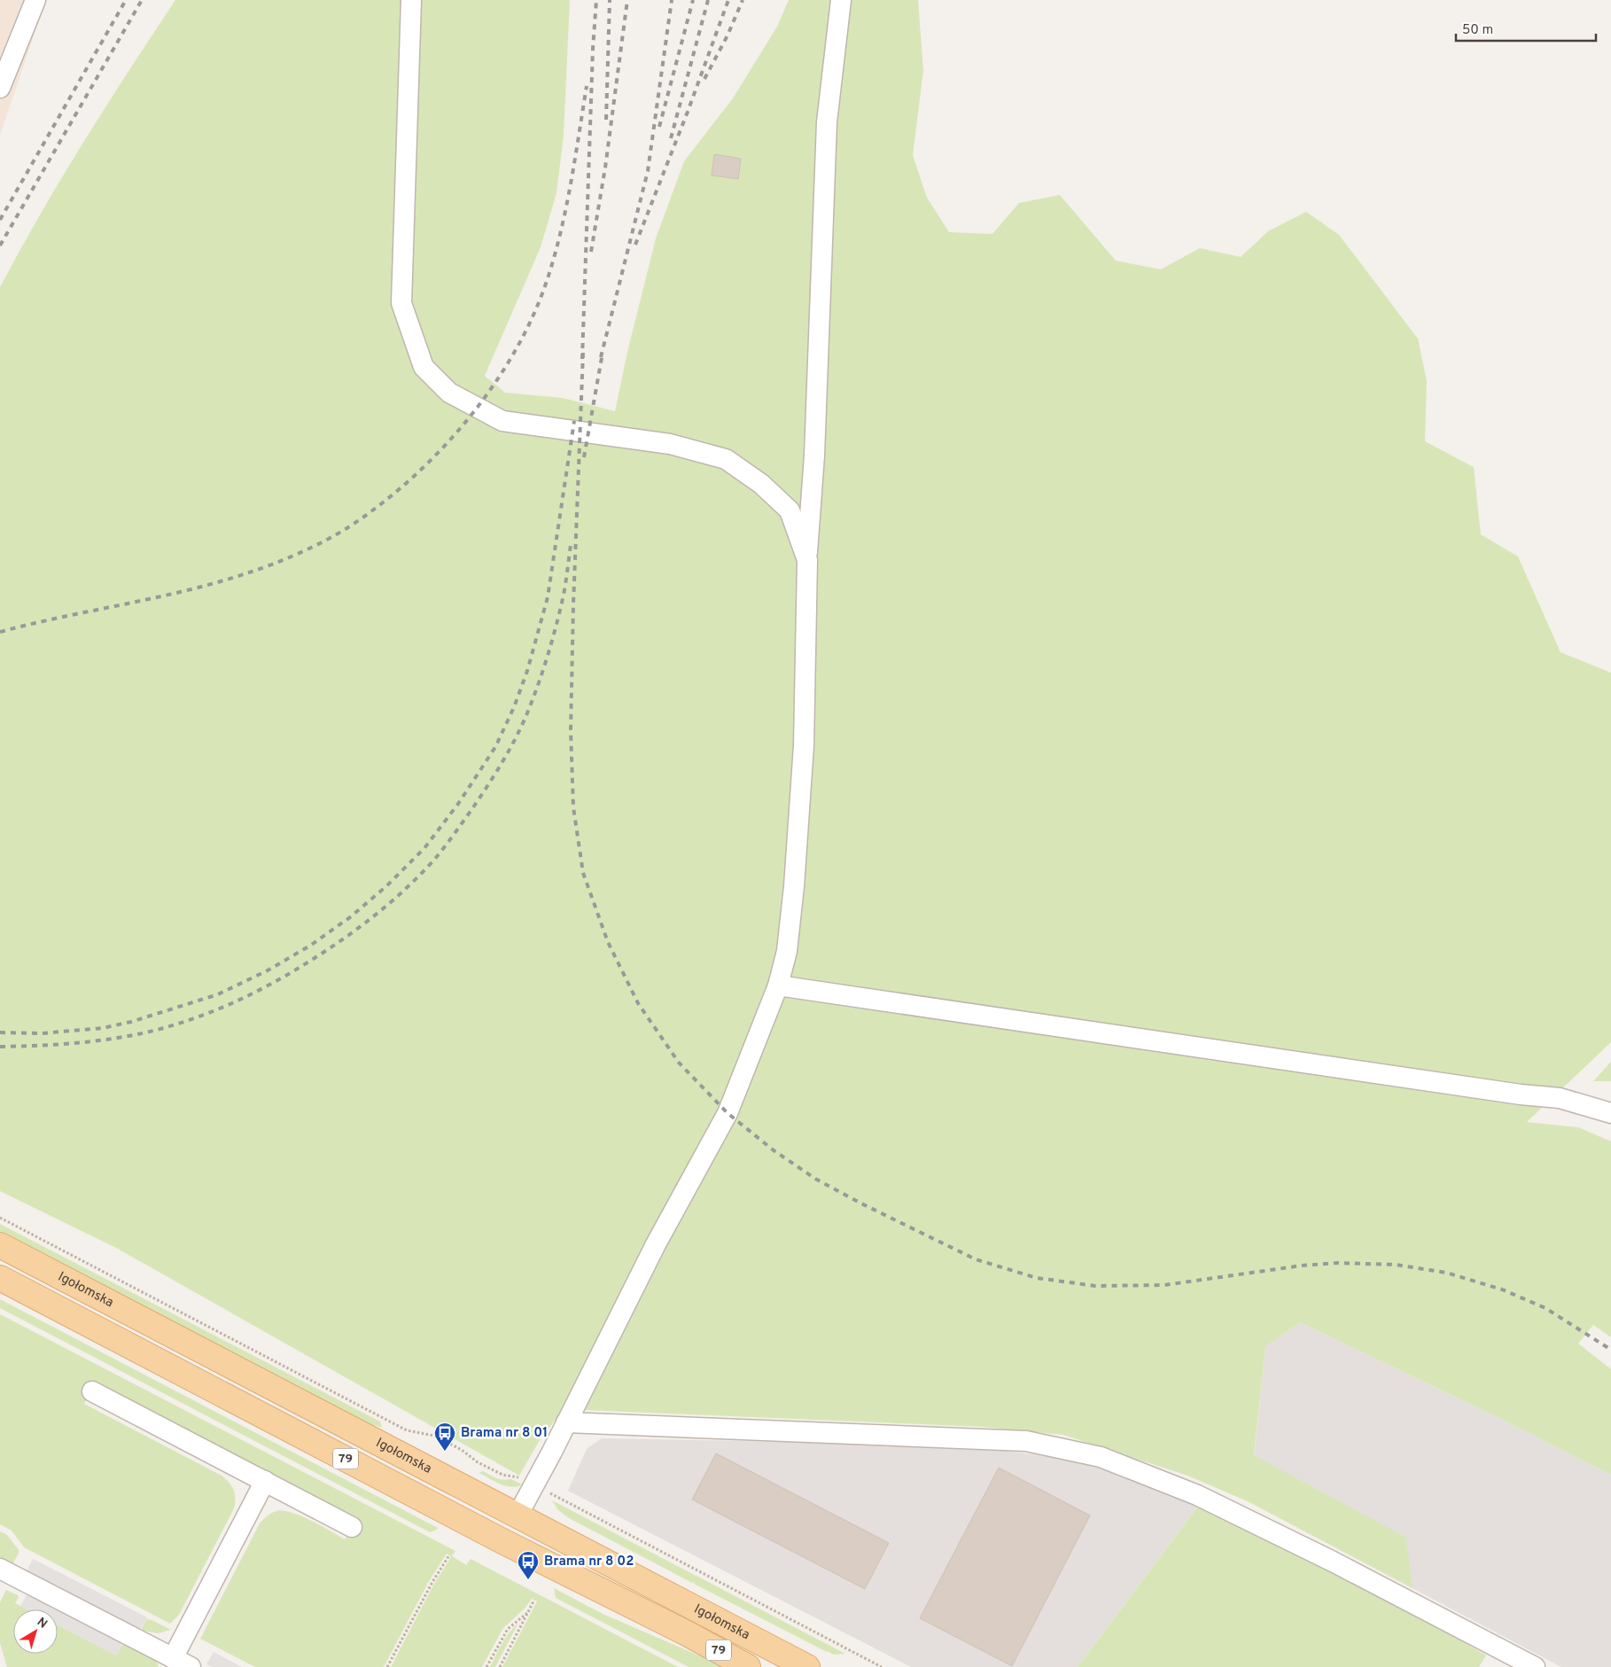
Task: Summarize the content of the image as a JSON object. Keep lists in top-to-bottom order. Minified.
{"streets":{"main road":["Igołomska","79"]},"places":{"bus stop":["Brama nr 8 01","Brama nr 8 02"]},"scale_bar":"50 m","north":"top right"}
